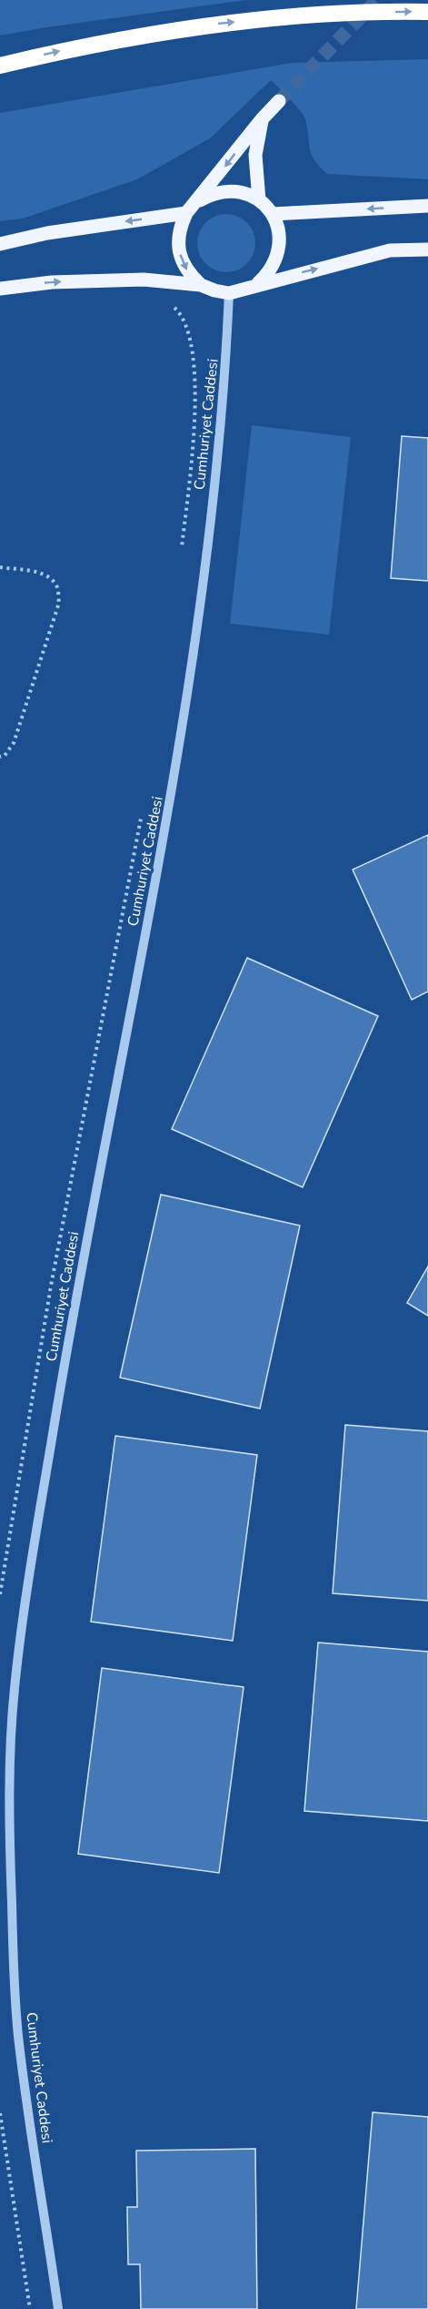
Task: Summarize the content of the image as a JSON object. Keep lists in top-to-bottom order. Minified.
{"streets":{"street":["Cumhuriyet Caddesi"]}}
